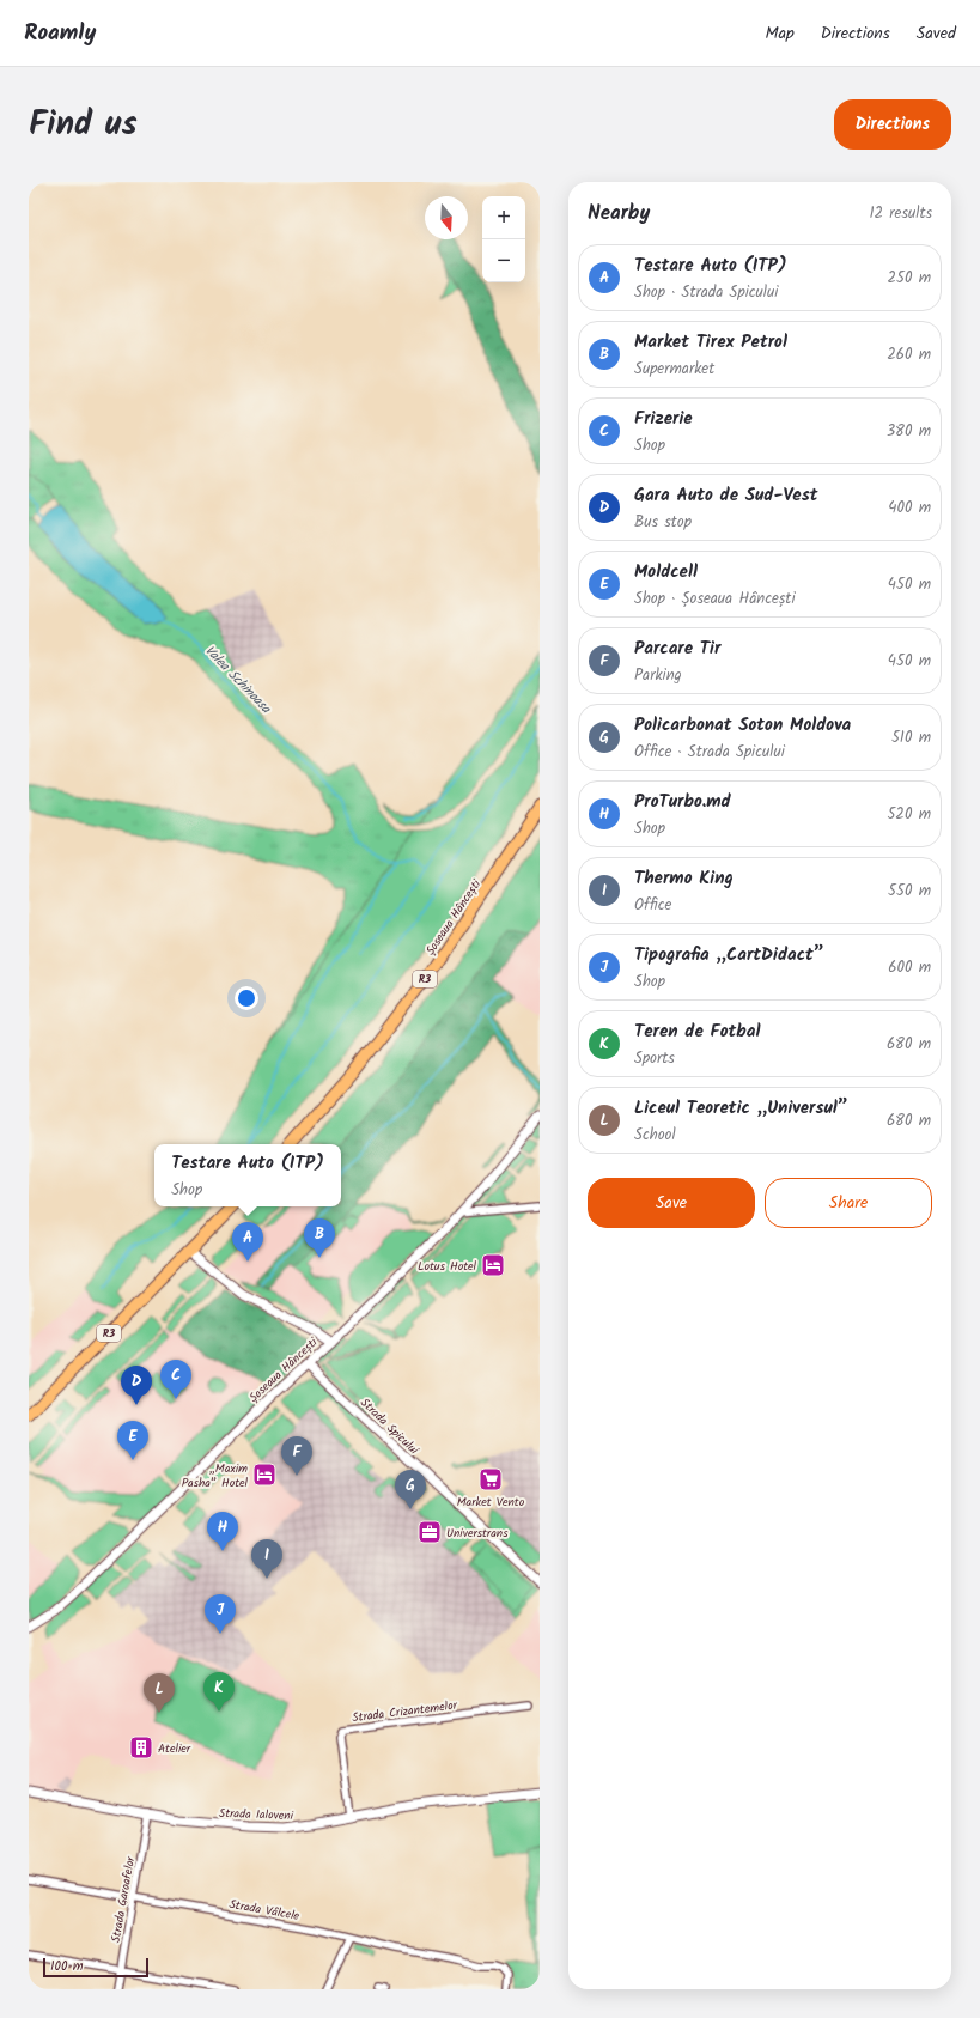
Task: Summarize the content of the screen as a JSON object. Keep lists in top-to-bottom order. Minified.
{"streets":{"highway":["Șoseaua Hâncești","R3"],"street":["Strada Spicului","Strada Crizantemelor","Strada Ialoveni","Strada Garoafelor","Strada Vâlcele"]},"crossings":[["Șoseaua Hâncești","Strada Spicului"],["Strada Crizantemelor","Strada Ialoveni"],["Strada Ialoveni","Strada Garoafelor"],["Strada Garoafelor","Strada Vâlcele"]],"water":["Valea Schinoasa"],"places":{"hotel":["Lotus Hotel","„Maxim Pasha” Hotel"],"supermarket":["Market Vento"],"office":["Universtrans"],"building":["Atelier"]},"scale_bar":"100 m","north":"bottom","page":{"header":"Roamly","nav":["Map","Directions","Saved"],"title":"Find us","buttons":["Directions",["Save","Share"]],"heading":["Nearby","12 results"],"map_buttons":["+","−"],"list":[{"mark":"A","name":"Testare Auto (ITP)","note":"Shop · Strada Spicului","value":"250 m"},{"mark":"B","name":"Market Tirex Petrol","note":"Supermarket","value":"260 m"},{"mark":"C","name":"Frizerie","note":"Shop","value":"380 m"},{"mark":"D","name":"Gara Auto de Sud-Vest","note":"Bus stop","value":"400 m"},{"mark":"E","name":"Moldcell","note":"Shop · Șoseaua Hâncești","value":"450 m"},{"mark":"F","name":"Parcare Tir","note":"Parking","value":"450 m"},{"mark":"G","name":"Policarbonat Soton Moldova","note":"Office · Strada Spicului","value":"510 m"},{"mark":"H","name":"ProTurbo.md","note":"Shop","value":"520 m"},{"mark":"I","name":"Thermo King","note":"Office","value":"550 m"},{"mark":"J","name":"Tipografia „CartDidact”","note":"Shop","value":"600 m"},{"mark":"K","name":"Teren de Fotbal","note":"Sports","value":"680 m"},{"mark":"L","name":"Liceul Teoretic „Universul”","note":"School","value":"680 m"}],"popup":["Testare Auto (ITP)","Shop"],"pins":["B","A","C","D","E","F","G","H","I","J","K","L"],"scale":"100 m"}}
